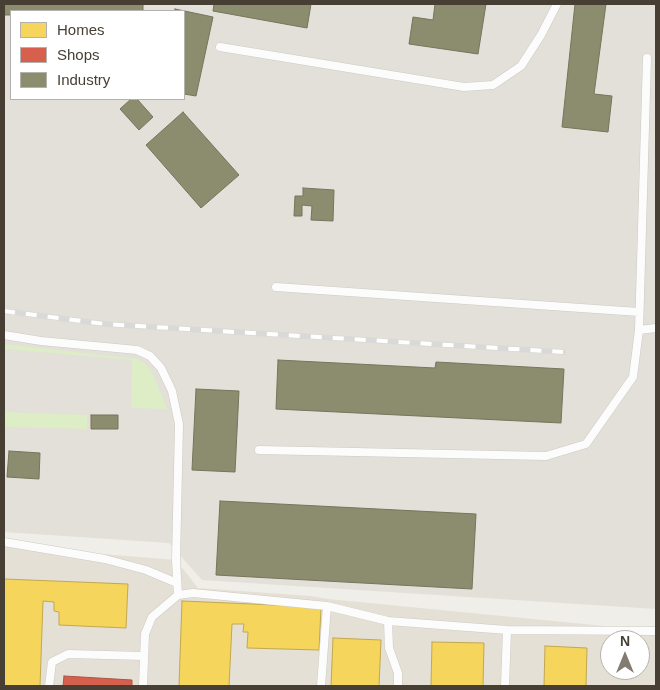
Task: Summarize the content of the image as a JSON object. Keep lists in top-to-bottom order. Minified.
{"legend":["Homes","Shops","Industry"],"north":"top"}
